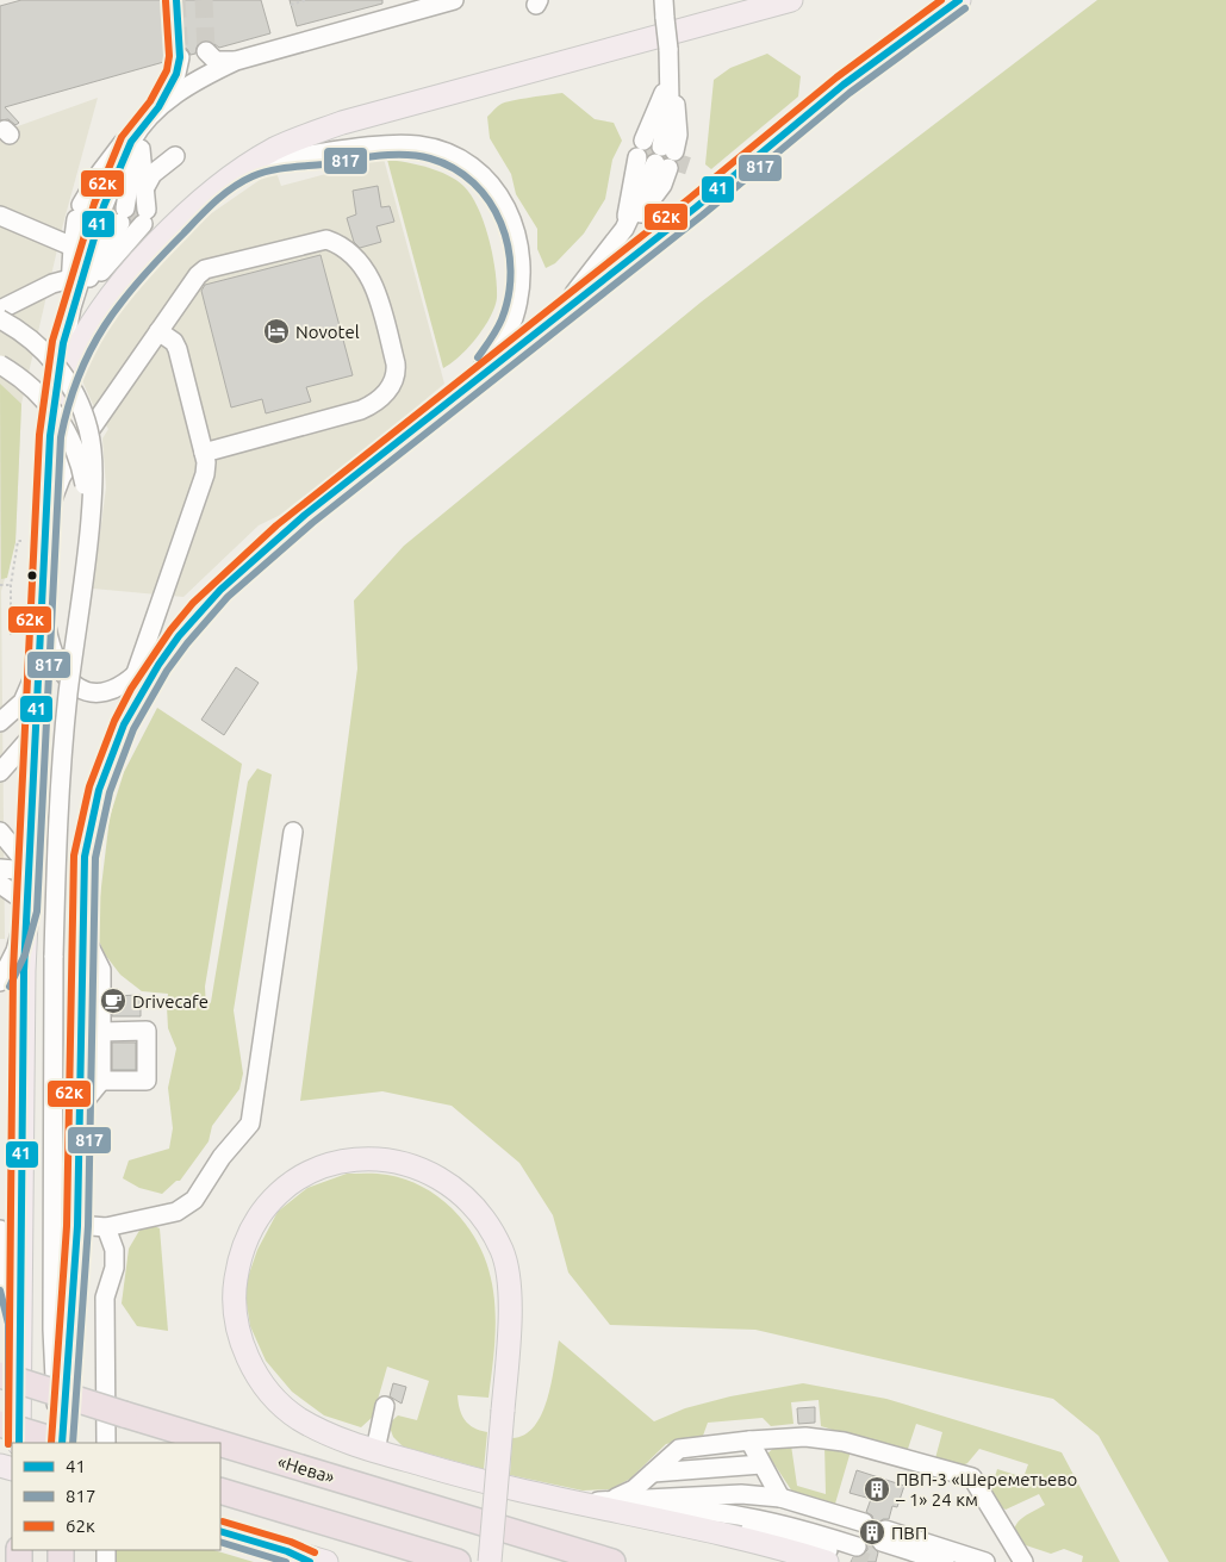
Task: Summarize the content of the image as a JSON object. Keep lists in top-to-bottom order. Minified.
{"streets":{"highway":["«Нева»"]},"places":{"hotel":["Novotel"],"cafe":["Drivecafe"],"building":["ПВП-3 «Шереметьево – 1» 24 км","ПВП"]},"lines":["transit line 41","transit line 62к","transit line 817"],"legend":["41","817","62к"]}
